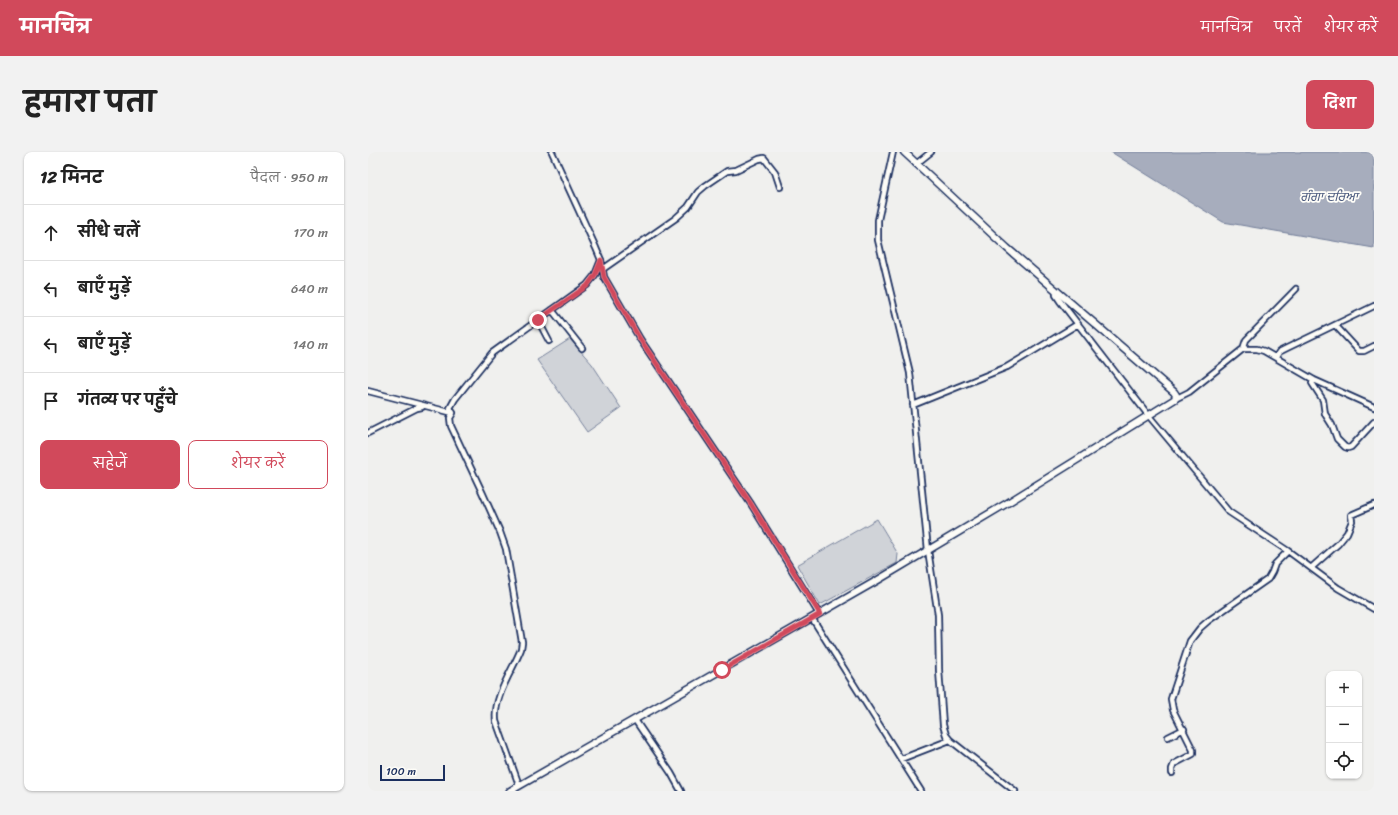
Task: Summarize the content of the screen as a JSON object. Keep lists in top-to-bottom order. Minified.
{"water":["ਗੰਗਾ ਦਰਿਆ"],"scale_bar":"100 m","page":{"header":"मानचित्र","nav":["मानचित्र","परतें","शेयर करें"],"title":"हमारा पता","buttons":["दिशा",["सहेजें","शेयर करें"]],"heading":["12 मिनट","पैदल · 950 m"],"list":[["सीधे चलें","170 m"],["बाएँ मुड़ें","640 m"],["बाएँ मुड़ें","140 m"],"गंतव्य पर पहुँचे"],"map_buttons":["+","−"],"scale":"100 m"}}
